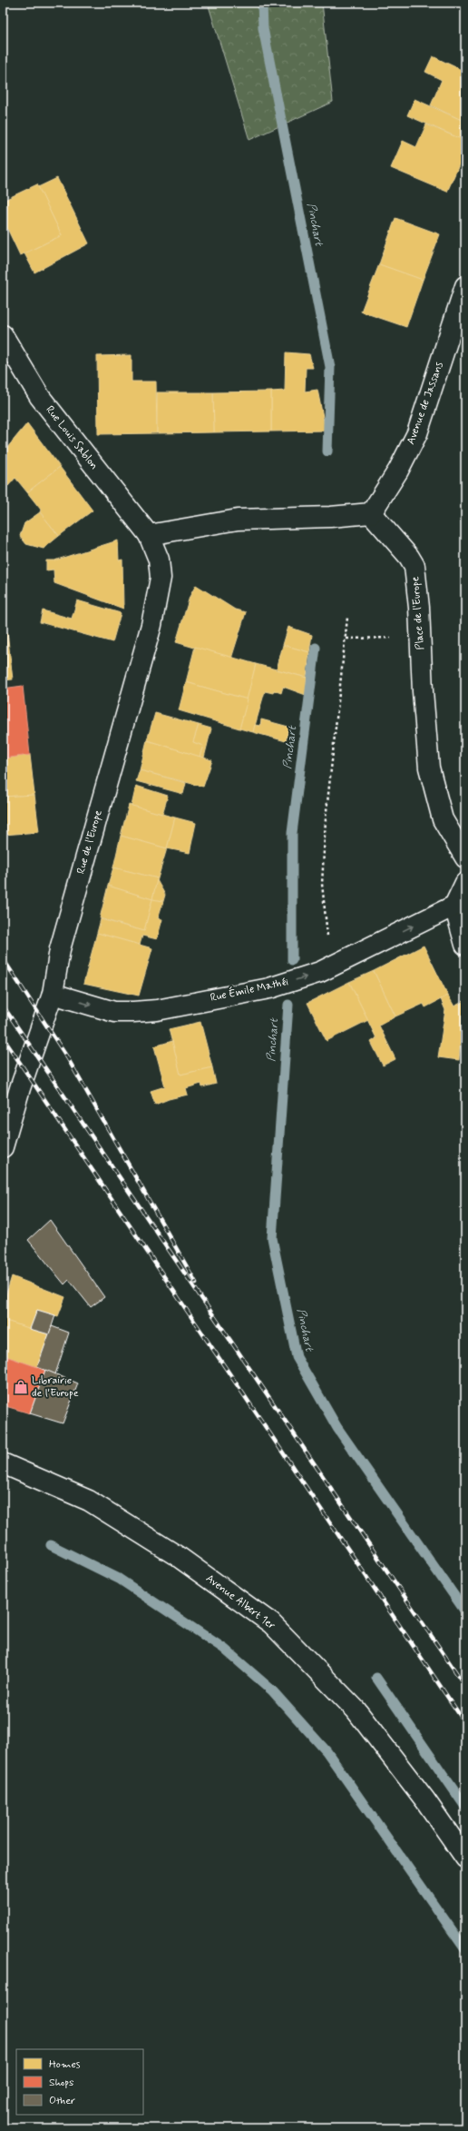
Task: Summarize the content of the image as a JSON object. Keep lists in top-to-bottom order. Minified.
{"streets":{"street":["Avenue de Jassans","Rue Louis Sablon","Place de l'Europe","Rue de l'Europe","Rue Émile Mathéi","Avenue Albert 1er"]},"crossings":[["Avenue de Jassans","Place de l'Europe"],["Rue Louis Sablon","Rue de l'Europe"],["Rue de l'Europe","Rue Émile Mathéi"]],"one_way":["Rue Émile Mathéi"],"water":["Pinchart"],"places":{"shop":["Librairie de l'Europe"]},"legend":["Homes","Shops","Other"]}
